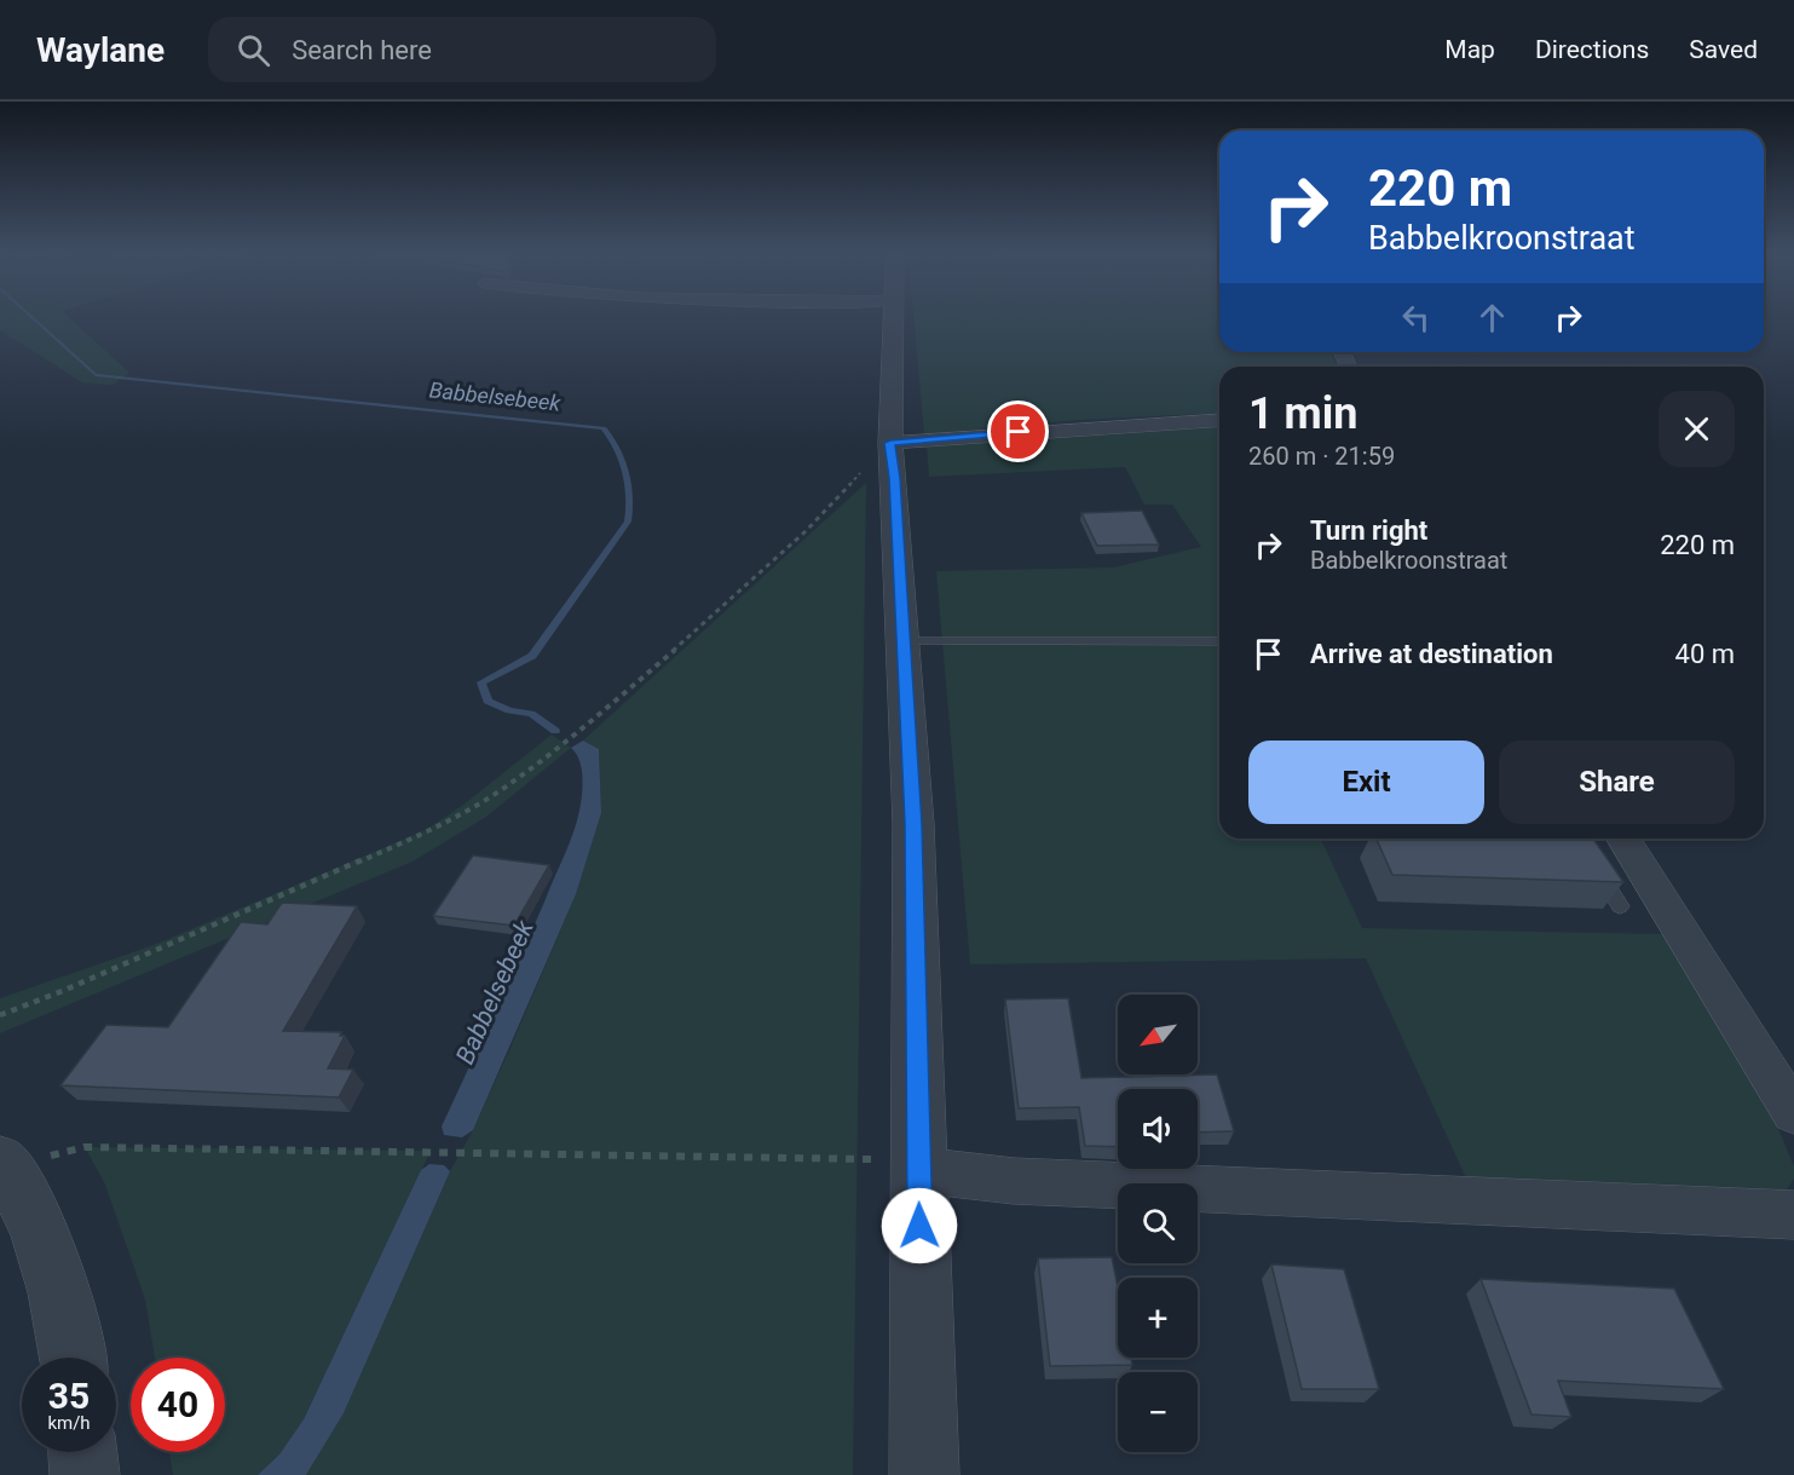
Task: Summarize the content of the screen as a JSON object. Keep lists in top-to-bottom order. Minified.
{"water":["Babbelsebeek"],"north":"bottom left","page":{"header":"Waylane","search":"Search here","nav":["Map","Directions","Saved"],"turn":["220 m","Babbelkroonstraat"],"heading":["1 min","260 m · 21:59"],"list":[{"name":"Turn right","note":"Babbelkroonstraat","value":"220 m"},{"name":"Arrive at destination","value":"40 m"}],"buttons":["Exit","Share"],"map_buttons":["+","−"],"speed":"35 km/h","limit":"40"}}
